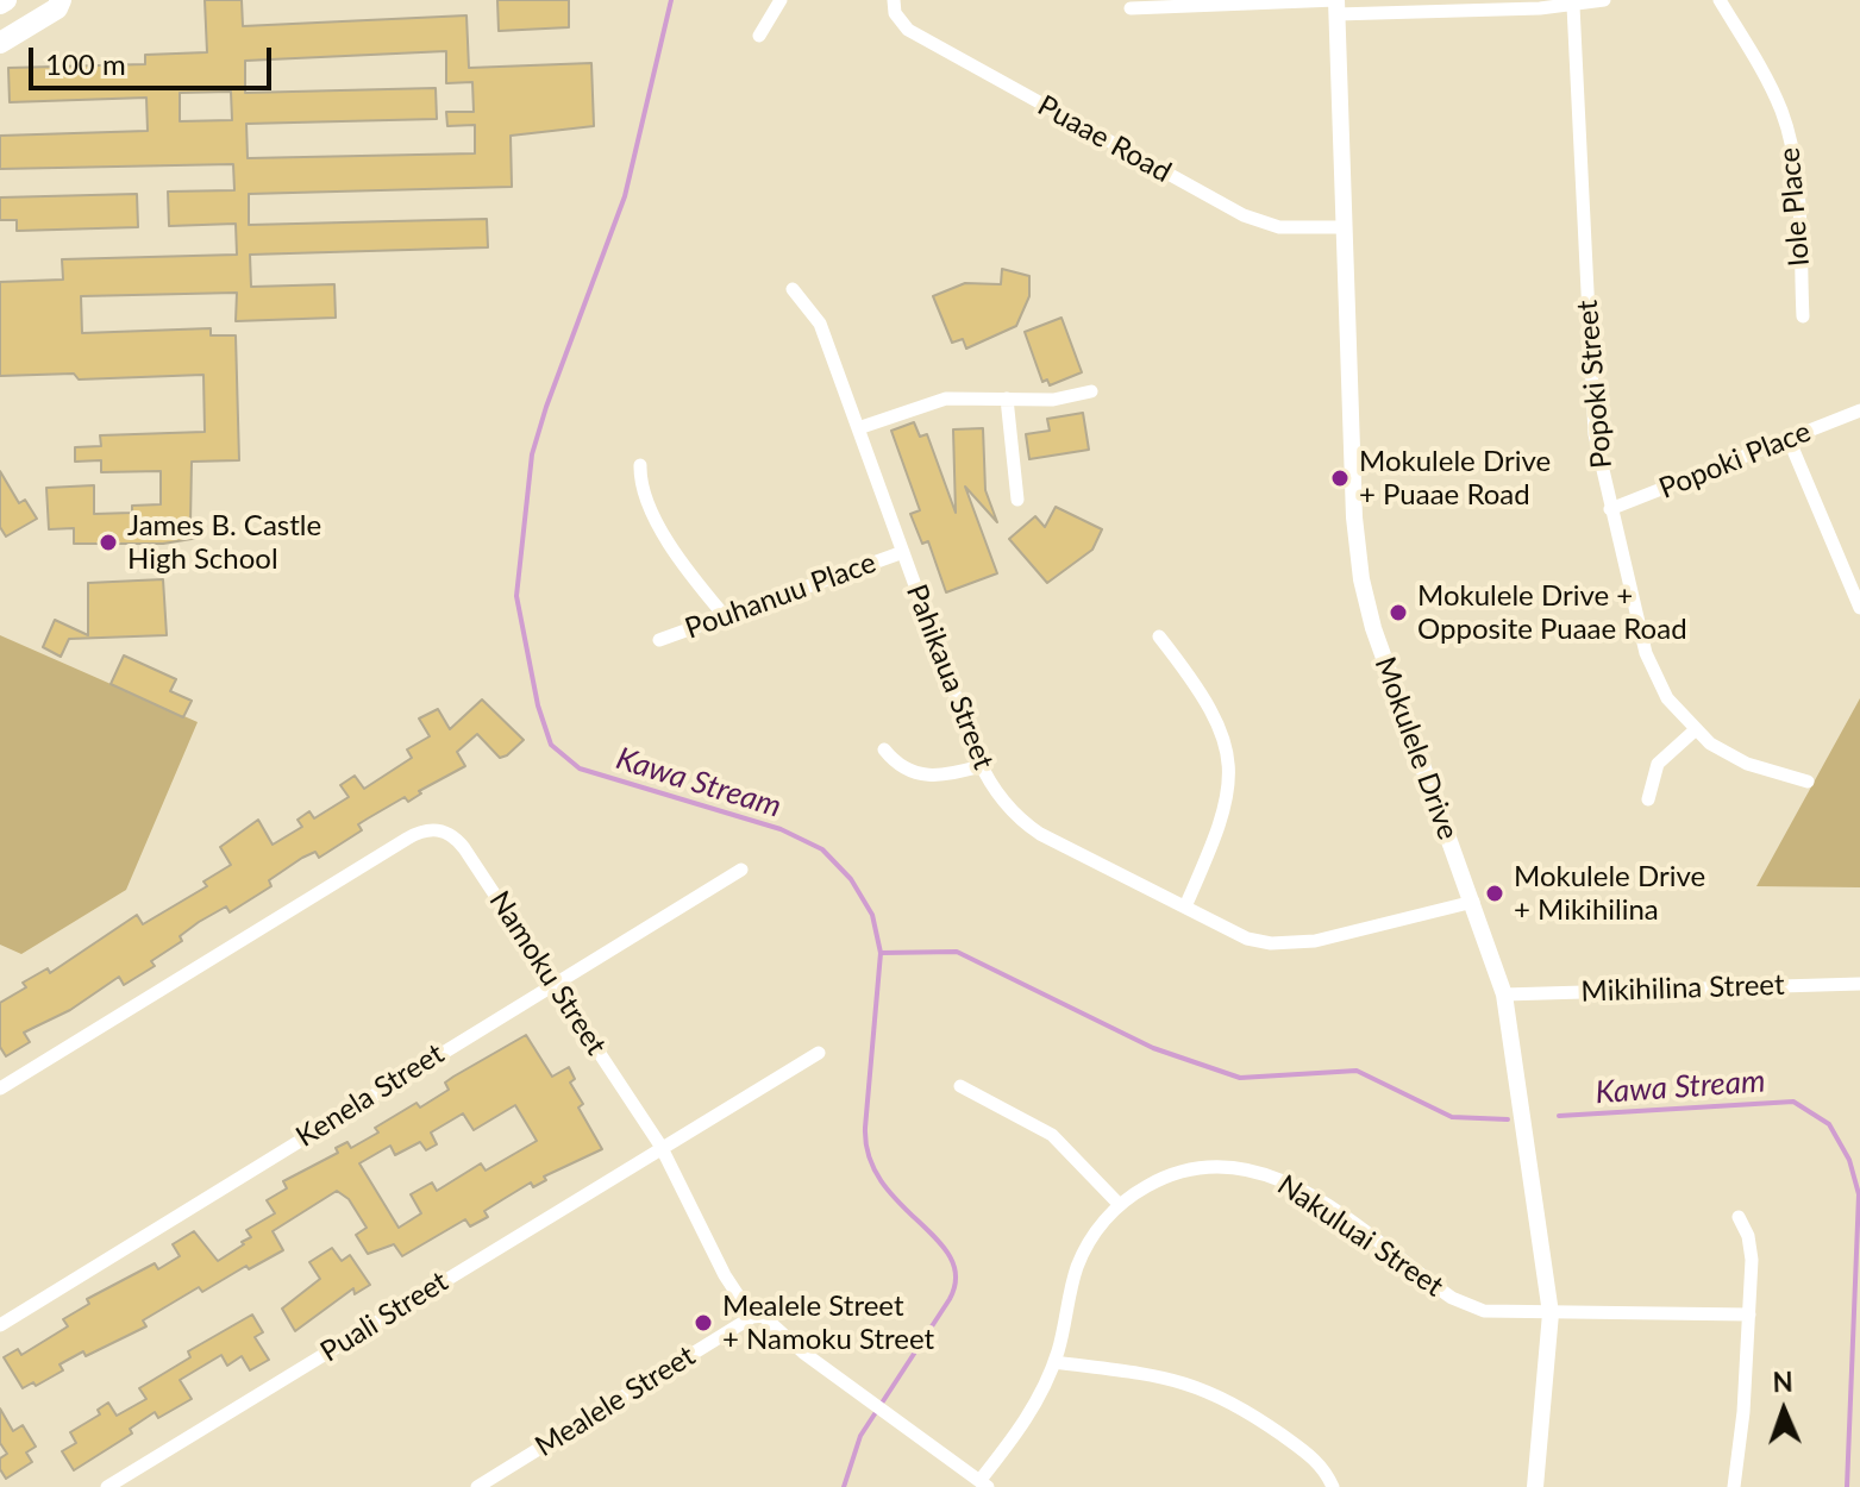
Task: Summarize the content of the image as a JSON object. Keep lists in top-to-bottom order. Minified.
{"streets":{"street":["Puaae Road","Iole Place","Popoki Street","Popoki Place","Pouhanuu Place","Pahikaua Street","Mokulele Drive","Namoku Street","Mikihilina Street","Kenela Street","Nakuluai Street","Puali Street","Mealele Street"]},"crossings":[["Puaae Road","Mokulele Drive"],["Popoki Street","Popoki Place"],["Pouhanuu Place","Pahikaua Street"],["Pahikaua Street","Mokulele Drive"],["Mokulele Drive","Mikihilina Street"],["Mokulele Drive","Nakuluai Street"],["Namoku Street","Kenela Street"],["Namoku Street","Nakuluai Street"],["Namoku Street","Puali Street"],["Namoku Street","Mealele Street"]],"water":["Kawa Stream"],"places":["Mokulele Drive + Puaae Road","James B. Castle High School","Mokulele Drive + Opposite Puaae Road","Mokulele Drive + Mikihilina","Mealele Street + Namoku Street"],"scale_bar":"100 m","north":"top"}
